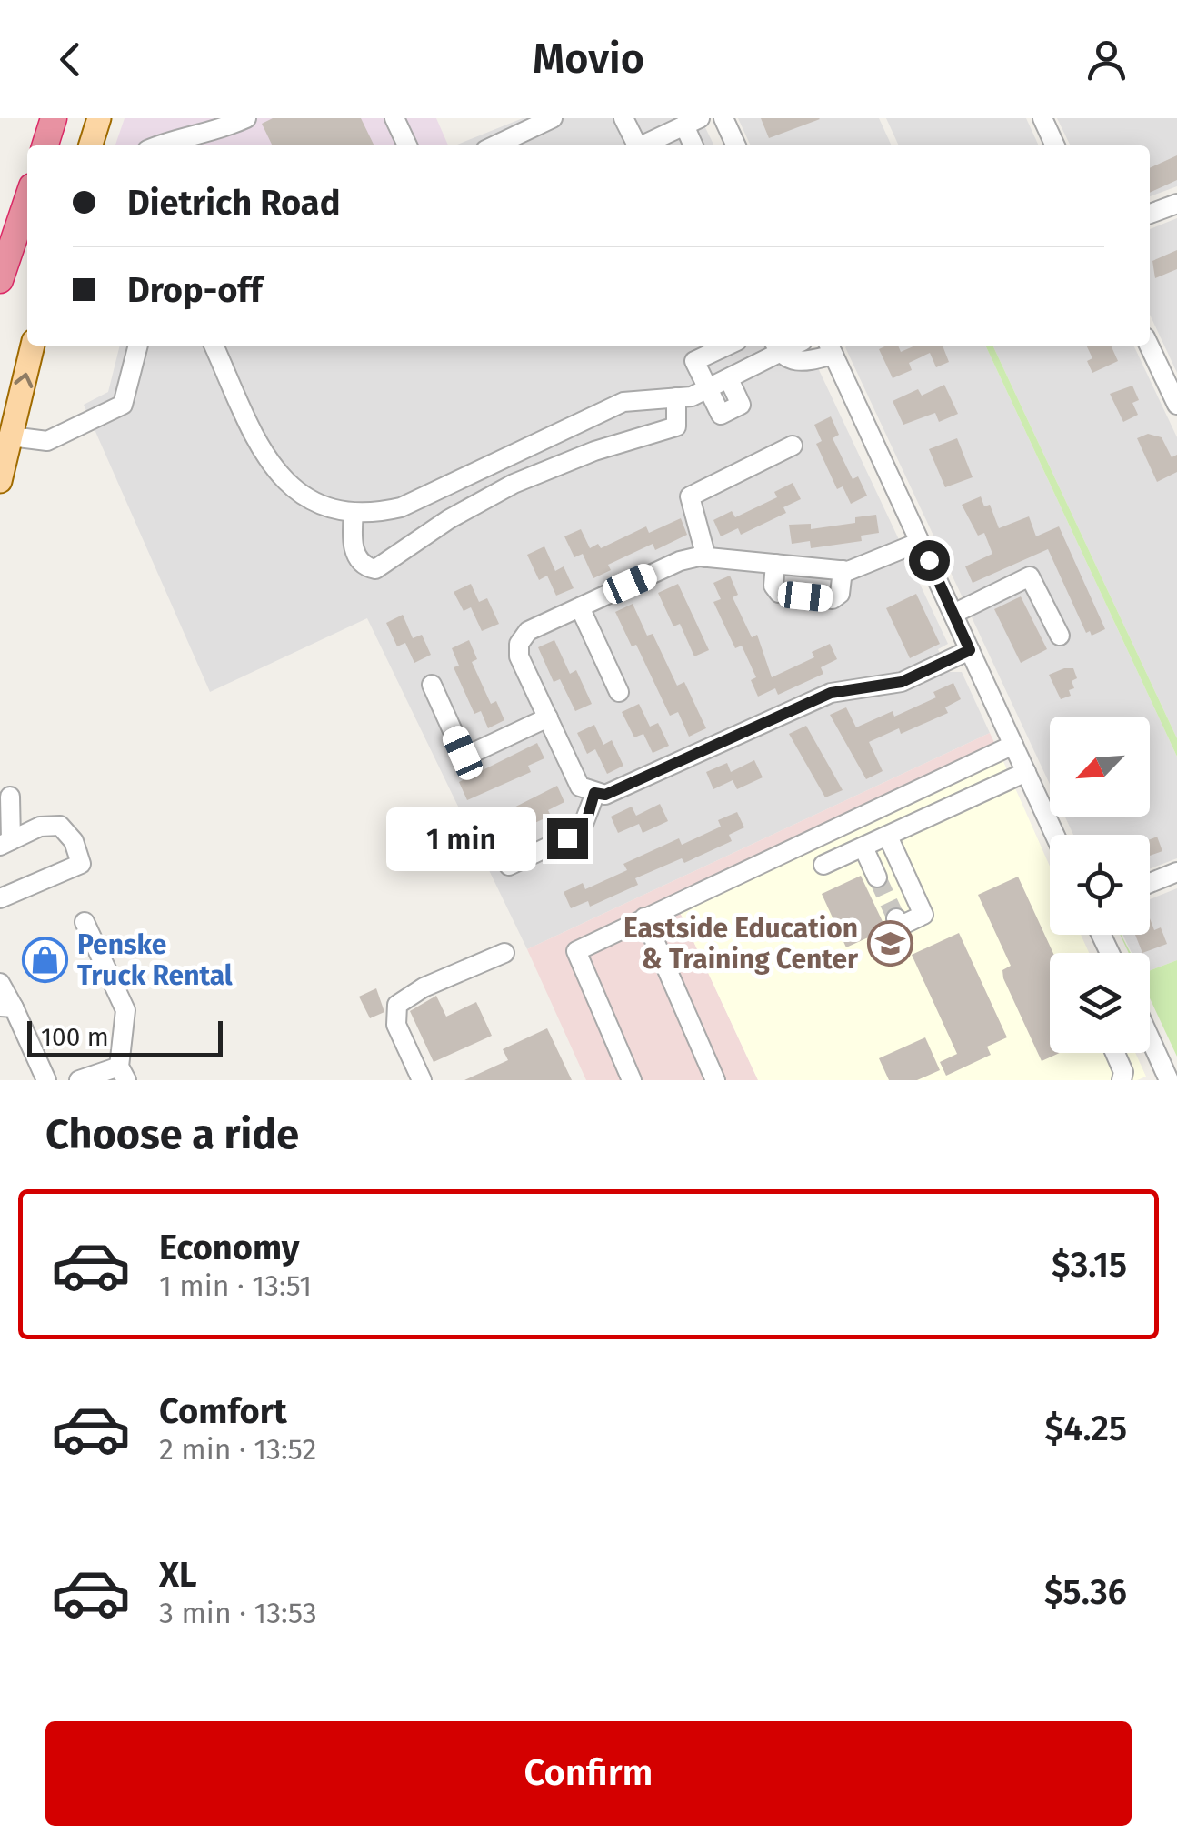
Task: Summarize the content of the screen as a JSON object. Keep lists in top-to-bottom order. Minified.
{"places":{"school or university":["Eastside Education & Training Center"],"shop":["Penske Truck Rental"]},"scale_bar":"100 m","north":"bottom left","page":{"header":"Movio","banner":["Dietrich Road","Drop-off"],"bubble":"1 min","scale":"100 m","heading":"Choose a ride","list":[{"name":"Economy","note":"1 min · 13:51","value":"$3.15"},{"name":"Comfort","note":"2 min · 13:52","value":"$4.25"},{"name":"XL","note":"3 min · 13:53","value":"$5.36"}],"buttons":"Confirm"}}
